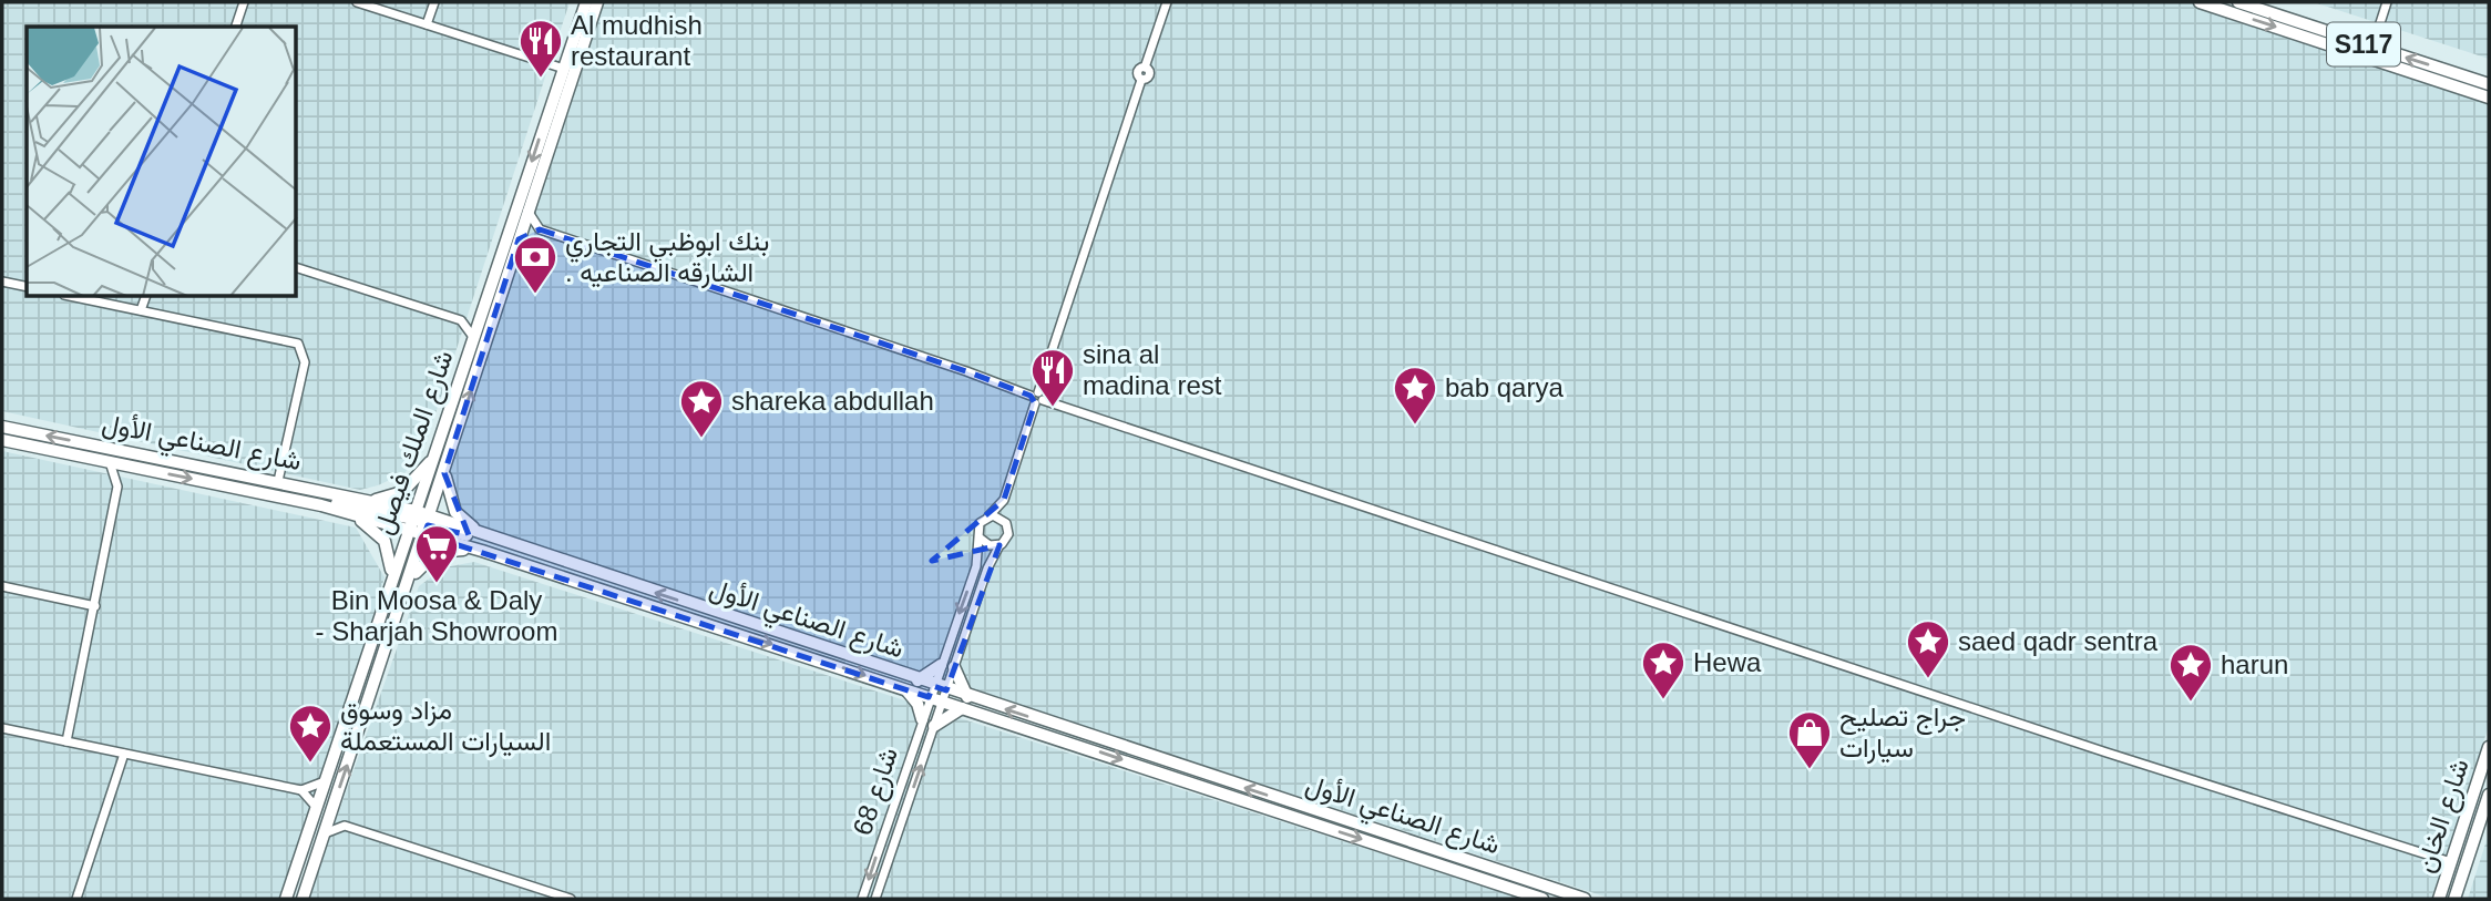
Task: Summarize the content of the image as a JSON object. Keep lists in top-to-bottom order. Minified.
{"streets":{"main road":["S117","شارع الصناعي الأول","شارع الملك فيصل","شارع الخان"],"street":["شارع 68"]},"crossings":[["شارع الصناعي الأول","شارع الملك فيصل"],["شارع الصناعي الأول","شارع 68"]],"places":{"restaurant":["Al mudhish restaurant","sina al madina rest"],"bank":["بنك ابوظبي التجاري . الشارقه الصناعيه"],"place":["bab qarya","shareka abdullah","saed qadr sentra","Hewa","harun","مزاد وسوق السيارات المستعملة"],"supermarket":["Bin Moosa & Daly - Sharjah Showroom"],"shop":["جراج تصليح سيارات"]}}
